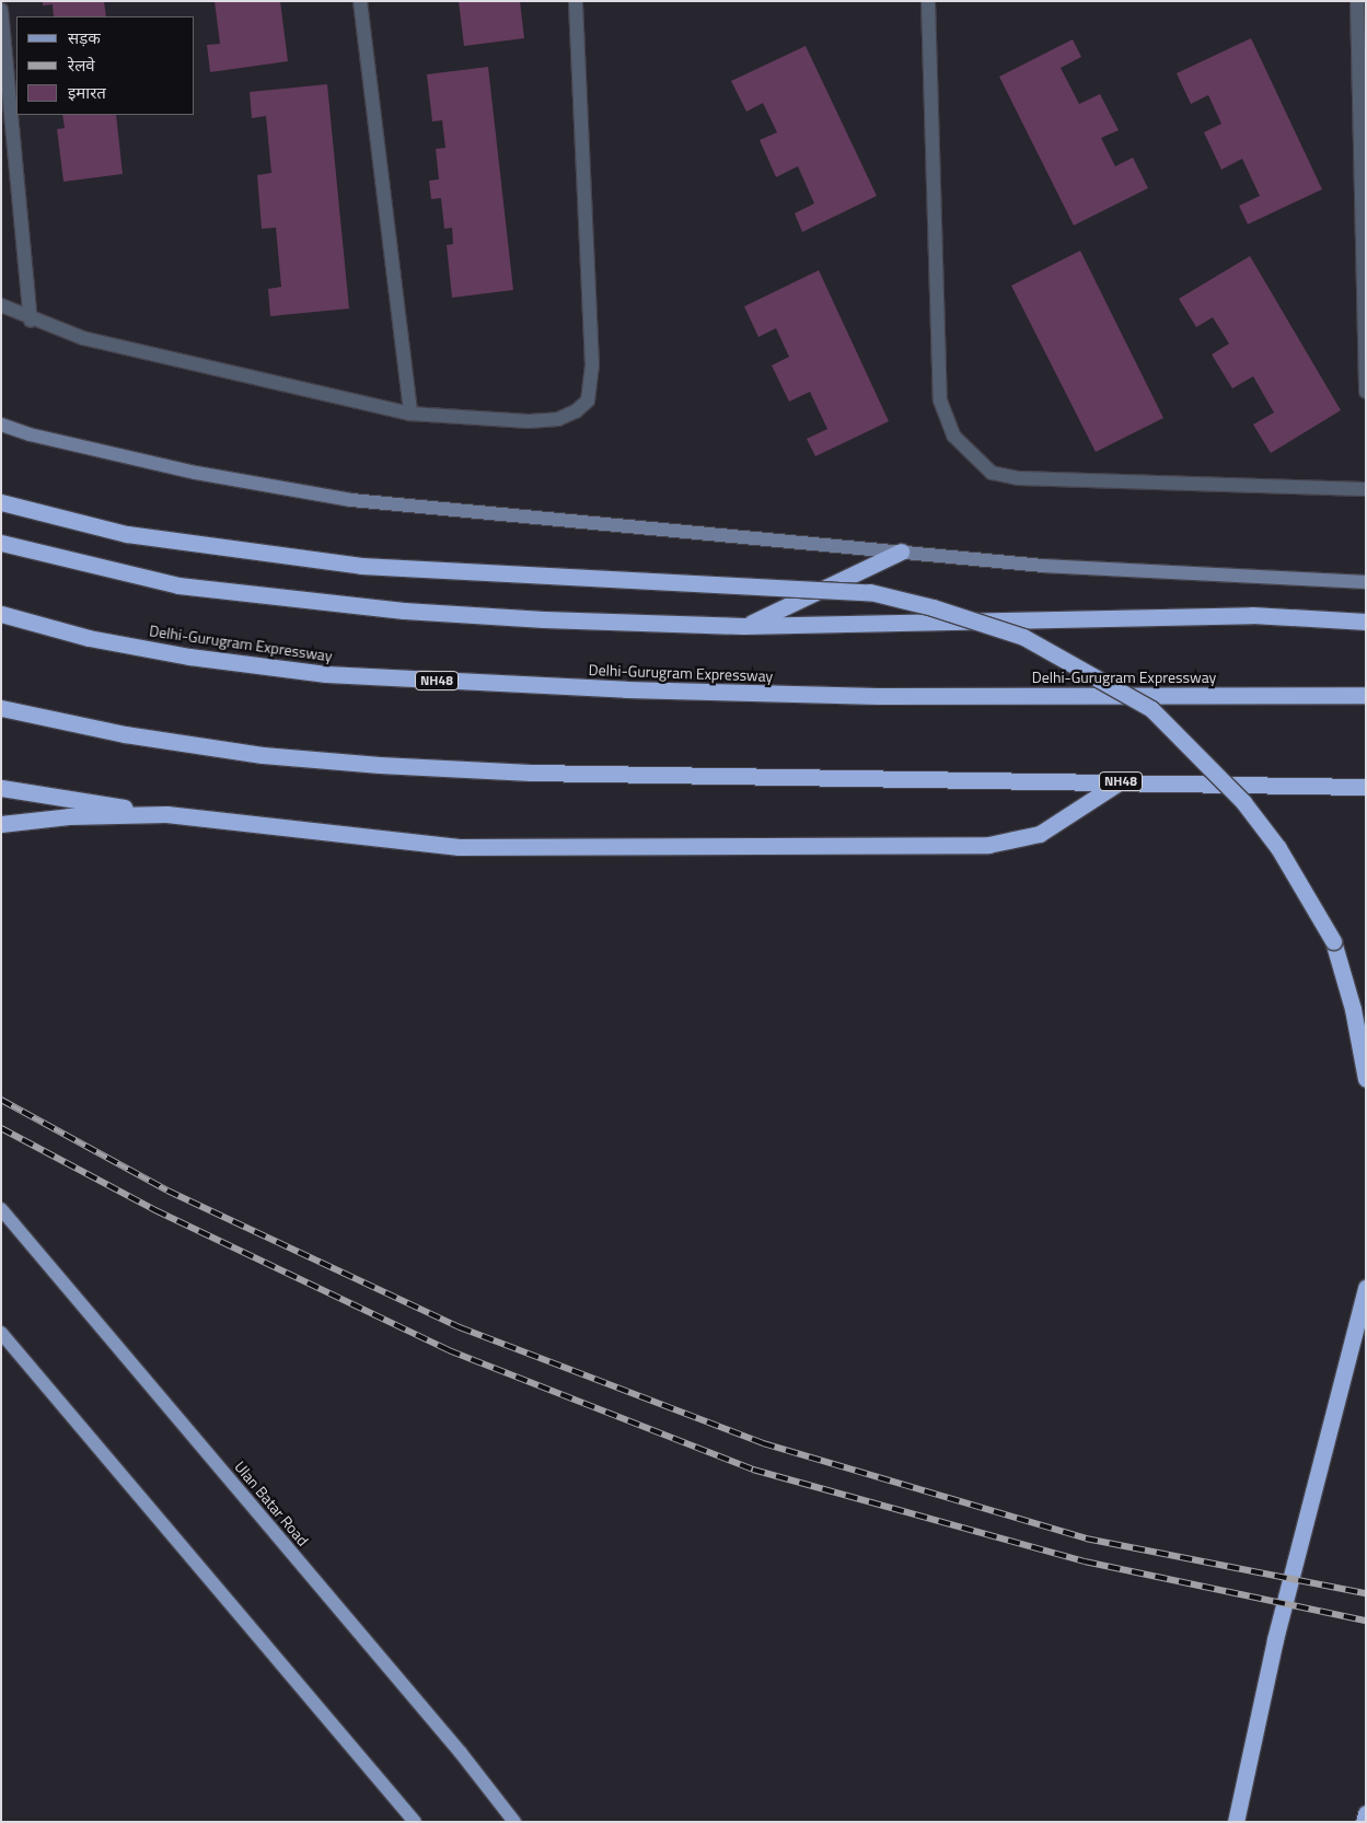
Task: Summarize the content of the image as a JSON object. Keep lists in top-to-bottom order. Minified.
{"streets":{"highway":["Delhi-Gurugram Expressway","NH48"],"main road":["Ulan Batar Road"]},"legend":["सड़क","रेलवे","इमारत"]}
